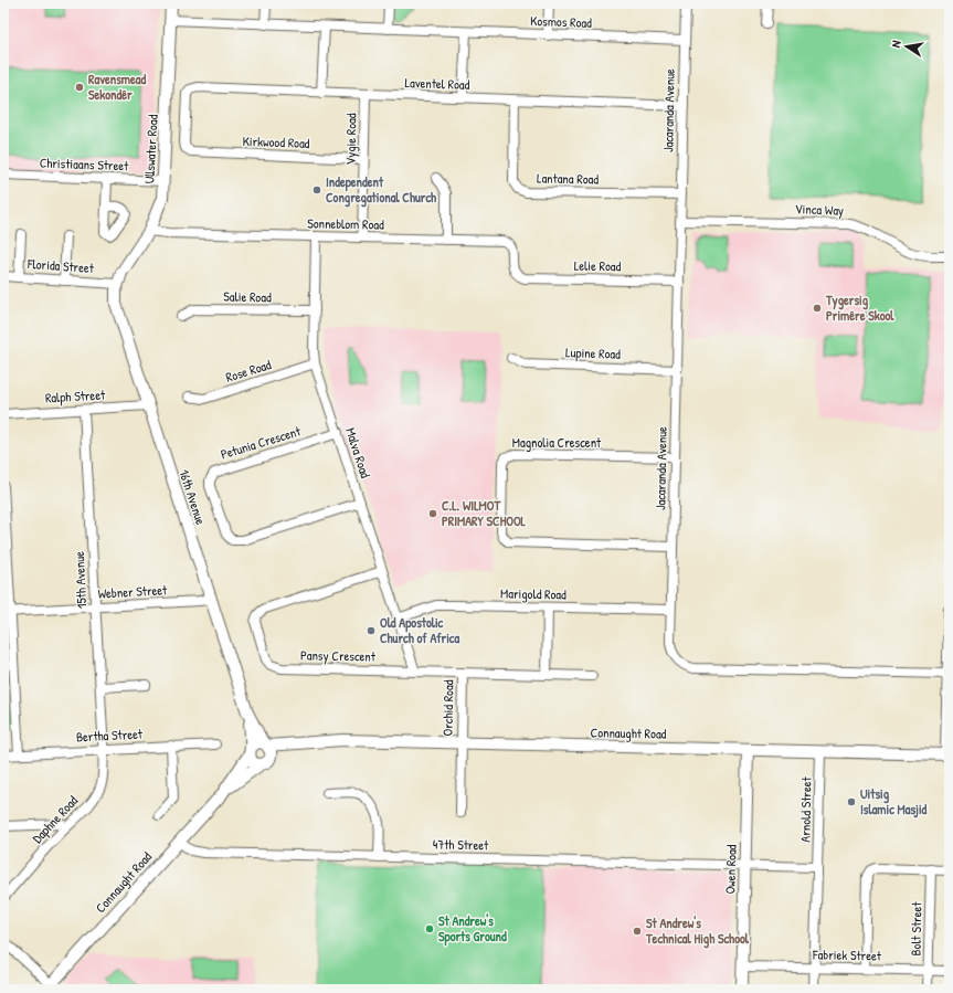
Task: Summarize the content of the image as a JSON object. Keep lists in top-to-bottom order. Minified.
{"streets":{"street":["Kosmos Road","Laventel Road","Jacaranda Avenue","Vygie Road","Kirkwood Road","Ullswater Road","Christiaans Street","Lantana Road","Vinca Way","Sonneblom Road","Florida Street","Lelie Road","Salie Road","Lupine Road","Rose Road","Ralph Street","Petunia Crescent","Magnolia Crescent","Malva Road","16th Avenue","15th Avenue","Webner Street","Marigold Road","Pansy Crescent","Orchid Road","Connaught Road","Bertha Street","Arnold Street","Daphne Road","47th Street","Owen Road","Bolt Street","Fabriek Street"]},"crossings":[["Kosmos Road","Jacaranda Avenue"],["Kosmos Road","Ullswater Road"],["Laventel Road","Jacaranda Avenue"],["Laventel Road","Vygie Road"],["Laventel Road","Kirkwood Road"],["Laventel Road","Lantana Road"],["Jacaranda Avenue","Lantana Road"],["Jacaranda Avenue","Vinca Way"],["Jacaranda Avenue","Lelie Road"],["Jacaranda Avenue","Lupine Road"],["Jacaranda Avenue","Magnolia Crescent"],["Jacaranda Avenue","Marigold Road"],["Vygie Road","Kirkwood Road"],["Vygie Road","Sonneblom Road"],["Ullswater Road","Christiaans Street"],["Ullswater Road","Sonneblom Road"],["Ullswater Road","Florida Street"],["Ullswater Road","16th Avenue"],["Sonneblom Road","Lelie Road"],["Sonneblom Road","Malva Road"],["Florida Street","16th Avenue"],["Salie Road","Malva Road"],["Rose Road","Malva Road"],["Ralph Street","16th Avenue"],["Ralph Street","15th Avenue"],["Petunia Crescent","Malva Road"],["Malva Road","Marigold Road"],["Malva Road","Pansy Crescent"],["16th Avenue","Webner Street"],["16th Avenue","Connaught Road"],["15th Avenue","Webner Street"],["15th Avenue","Bertha Street"],["15th Avenue","Daphne Road"],["Pansy Crescent","Orchid Road"],["Orchid Road","Connaught Road"],["Connaught Road","Arnold Street"],["Connaught Road","47th Street"],["Connaught Road","Owen Road"],["Bertha Street","Daphne Road"],["Arnold Street","Fabriek Street"],["47th Street","Owen Road"],["Owen Road","Fabriek Street"],["Bolt Street","Fabriek Street"]],"places":["Ravensmead Sekondêr","Independent Congregational Church","Tygersig Primêre Skool","C.L. WILMOT PRIMARY SCHOOL","Old Apostolic Church of Africa","Uitsig Islamic Masjid","St Andrew's Sports Ground","St Andrew's Technical High School"],"north":"left"}
